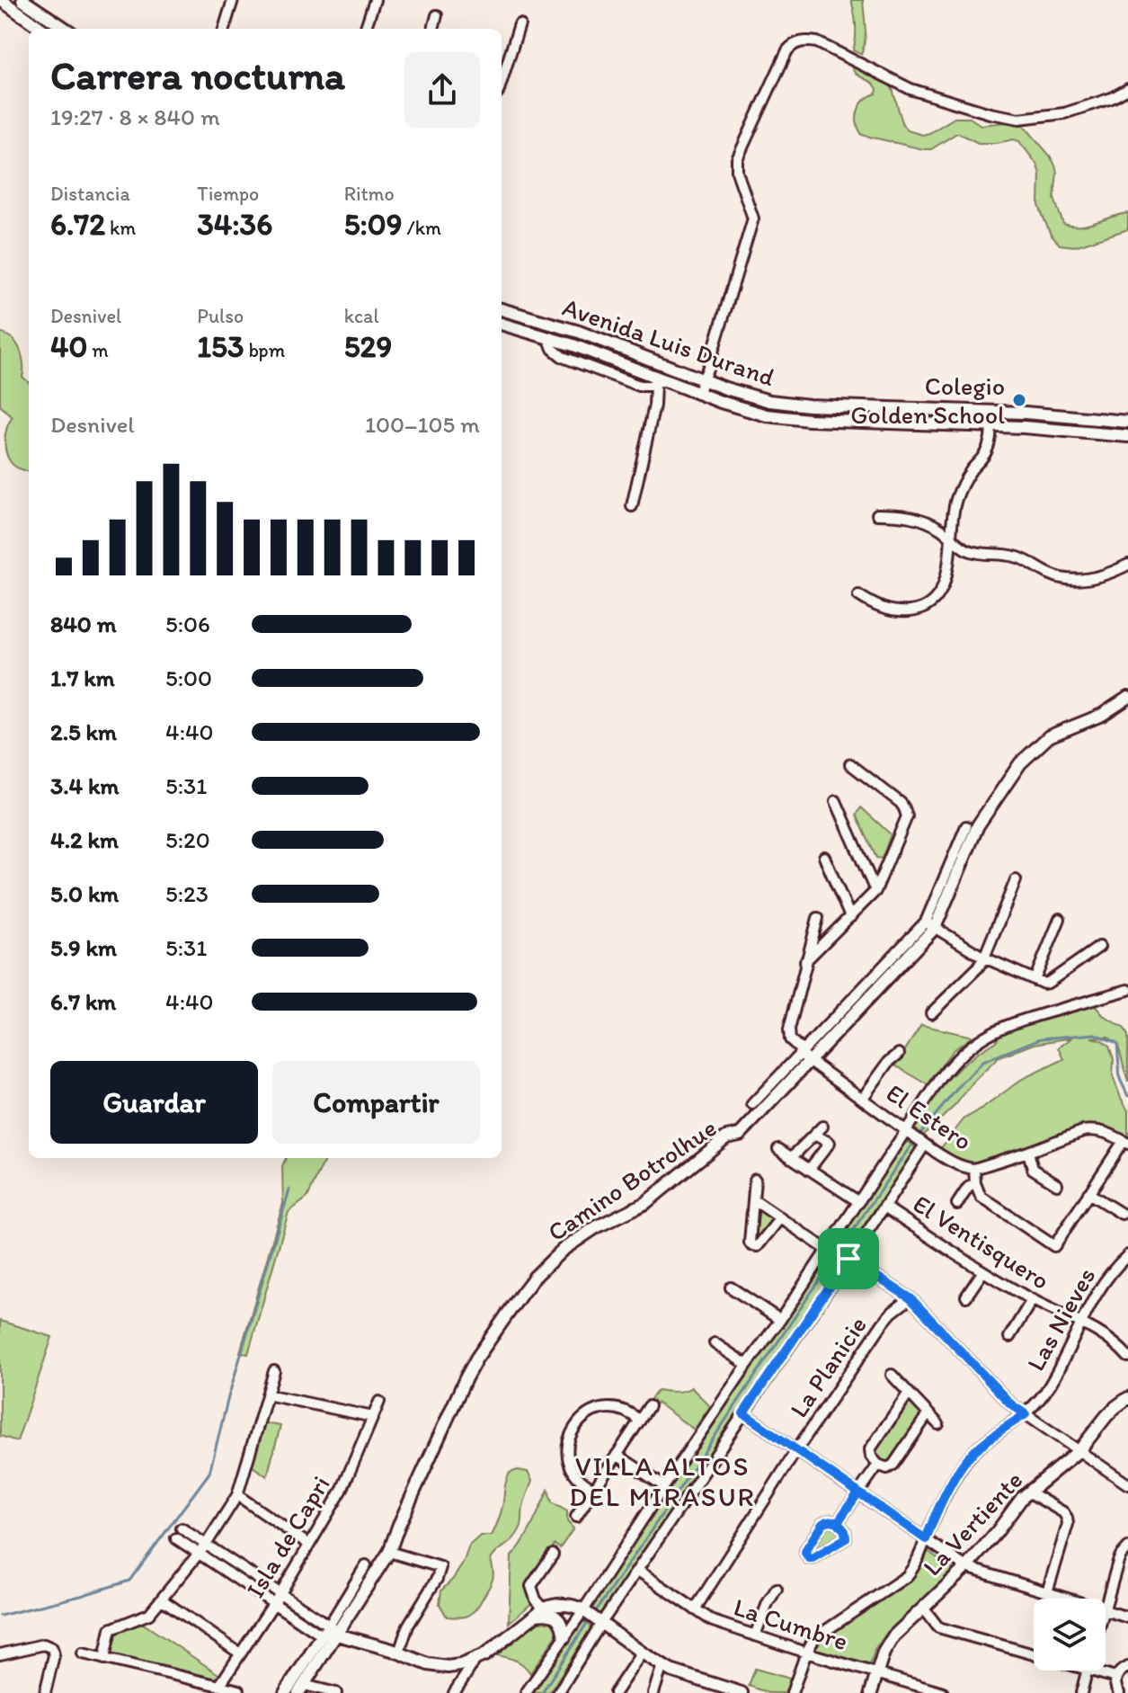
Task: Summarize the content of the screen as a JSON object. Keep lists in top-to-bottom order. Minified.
{"streets":{"street":["Avenida Luis Durand","El Estero","Camino Botrolhue","El Ventisquero","Las Nieves","La Planicie","La Vertiente","Isla de Capri","La Cumbre"]},"crossings":[["El Estero","Camino Botrolhue"],["El Ventisquero","Las Nieves"],["Las Nieves","La Cumbre"],["La Planicie","La Cumbre"],["La Vertiente","La Cumbre"]],"districts":["VILLA ALTOS DEL MIRASUR"],"places":["Colegio Golden School"],"page":{"heading":["Carrera nocturna","19:27 · 8 × 840 m"],"stats":[["Distancia","6.72 km"],["Tiempo","34:36"],["Ritmo","5:09 /km"],["Desnivel","40 m"],["Pulso","153 bpm"],["kcal","529"]],"chart":["Desnivel","100–105 m"],"list":[{"name":"840 m","note":"5:06"},{"name":"1.7 km","note":"5:00"},{"name":"2.5 km","note":"4:40"},{"name":"3.4 km","note":"5:31"},{"name":"4.2 km","note":"5:20"},{"name":"5.0 km","note":"5:23"},{"name":"5.9 km","note":"5:31"},{"name":"6.7 km","note":"4:40"}],"buttons":["Guardar","Compartir"]}}
